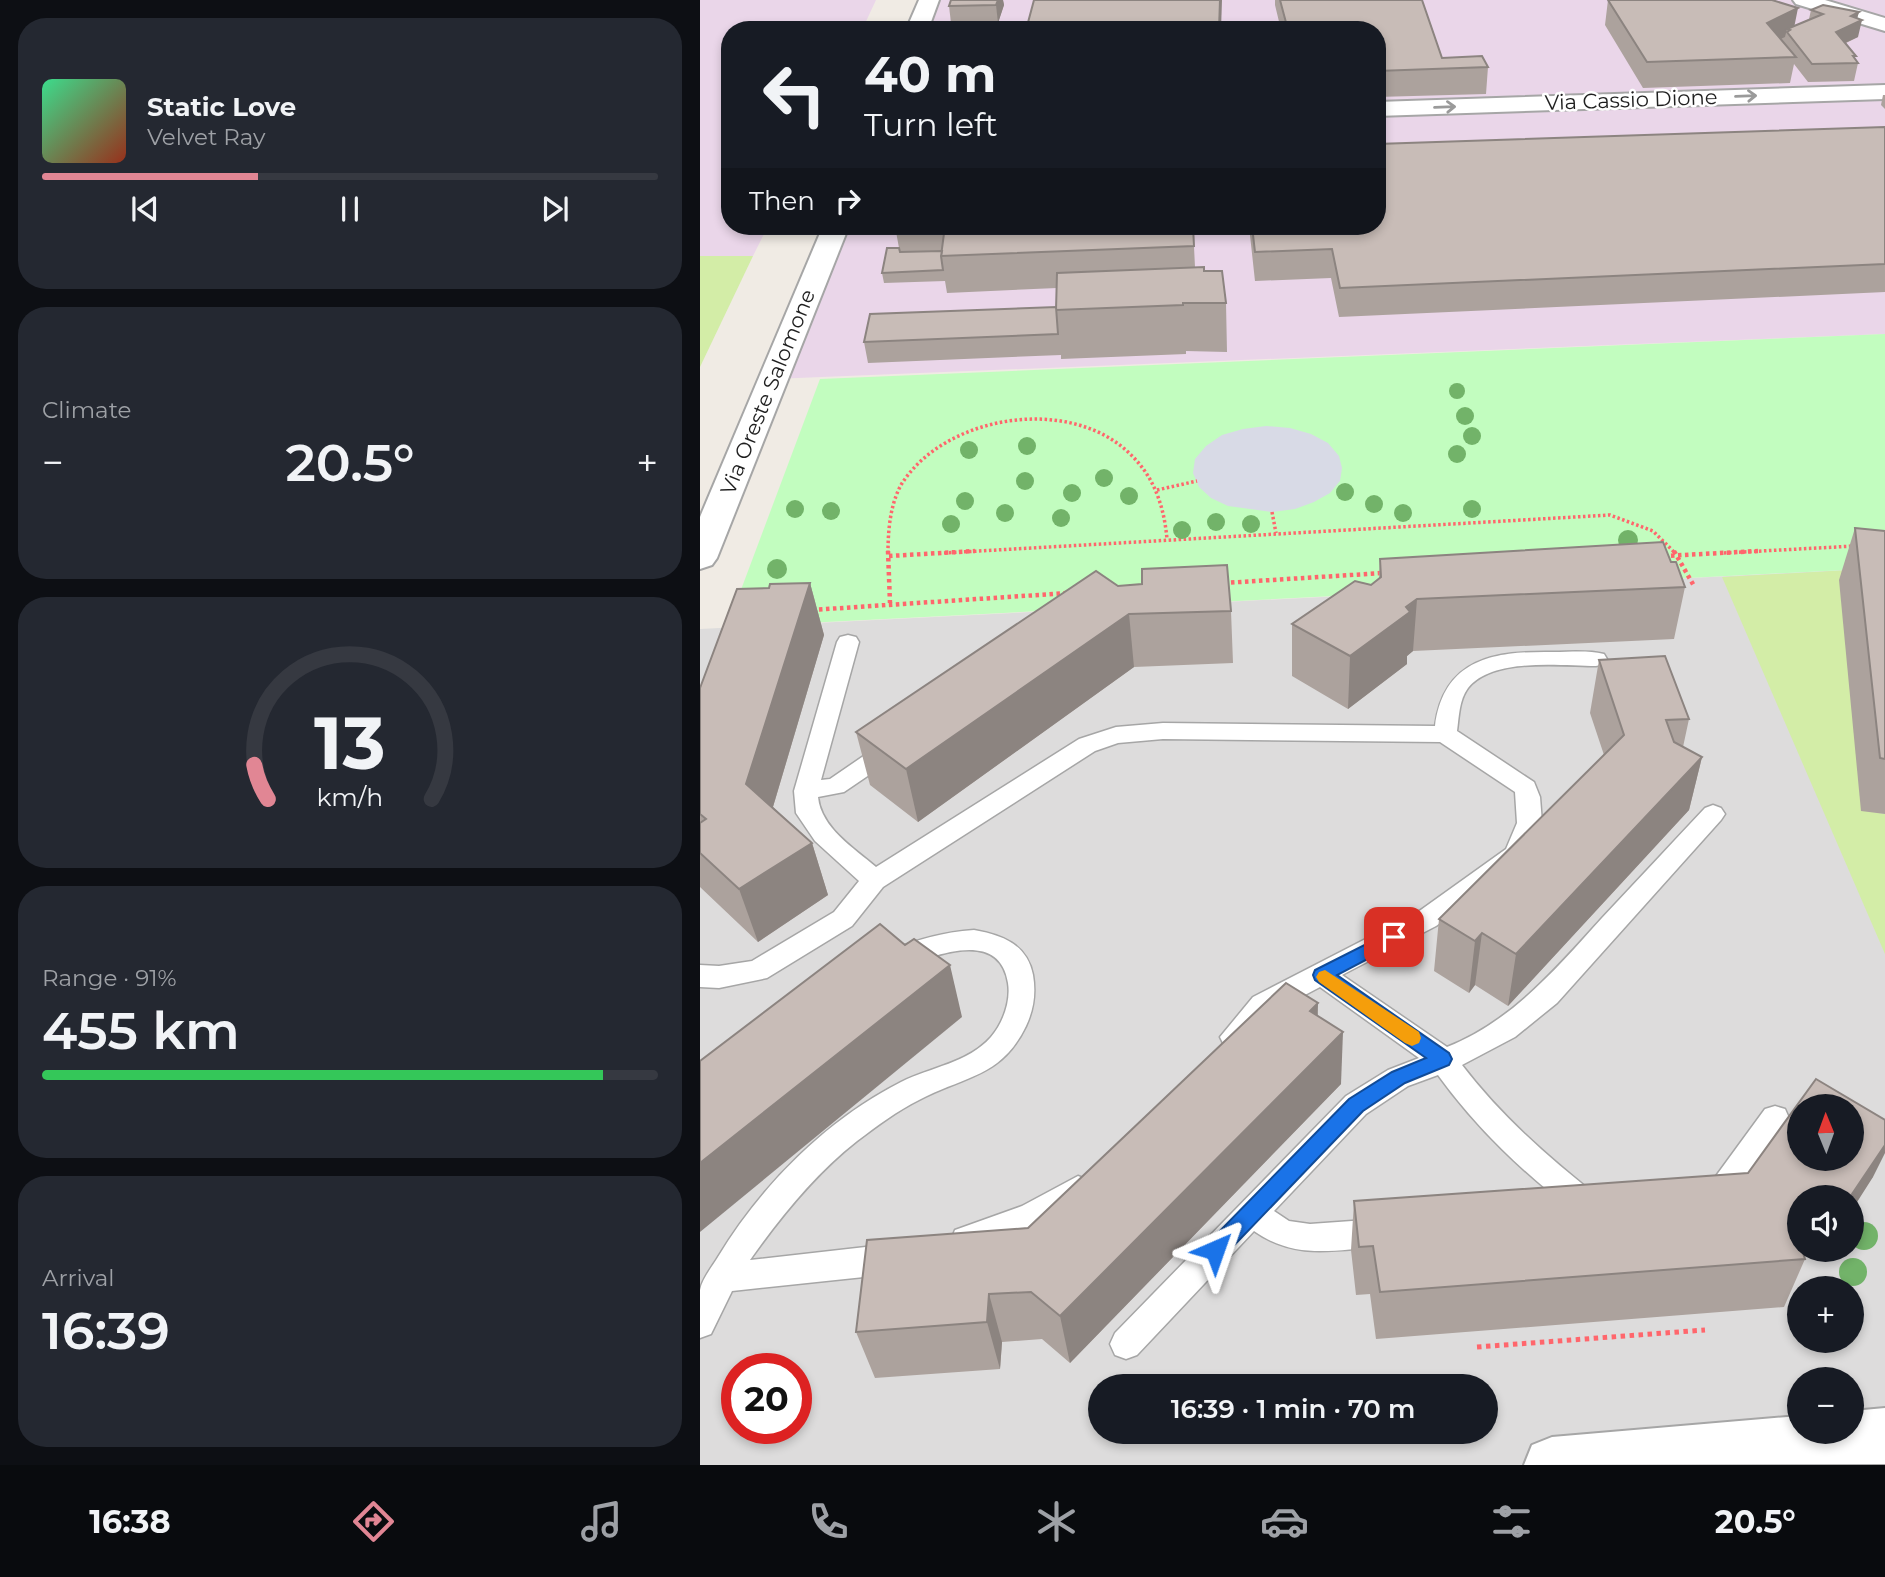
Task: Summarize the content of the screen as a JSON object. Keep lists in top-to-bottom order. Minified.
{"streets":{"street":["Via Cassio Dione","Via Oreste Salomone"]},"one_way":["Via Cassio Dione"],"north":"top","page":{"turn":["40 m","Turn left"],"song":["Static Love","Velvet Ray"],"then":"Then","tile":["Climate",["Range · 91%","455 km"],["Arrival","16:39"]],"heat":["−","20.5°","+"],"map_buttons":["+","−"],"limit":"20","trip":"16:39 · 1 min · 70 m","tabs":["16:38","20.5°"],"gauge":["13","km/h"]}}
